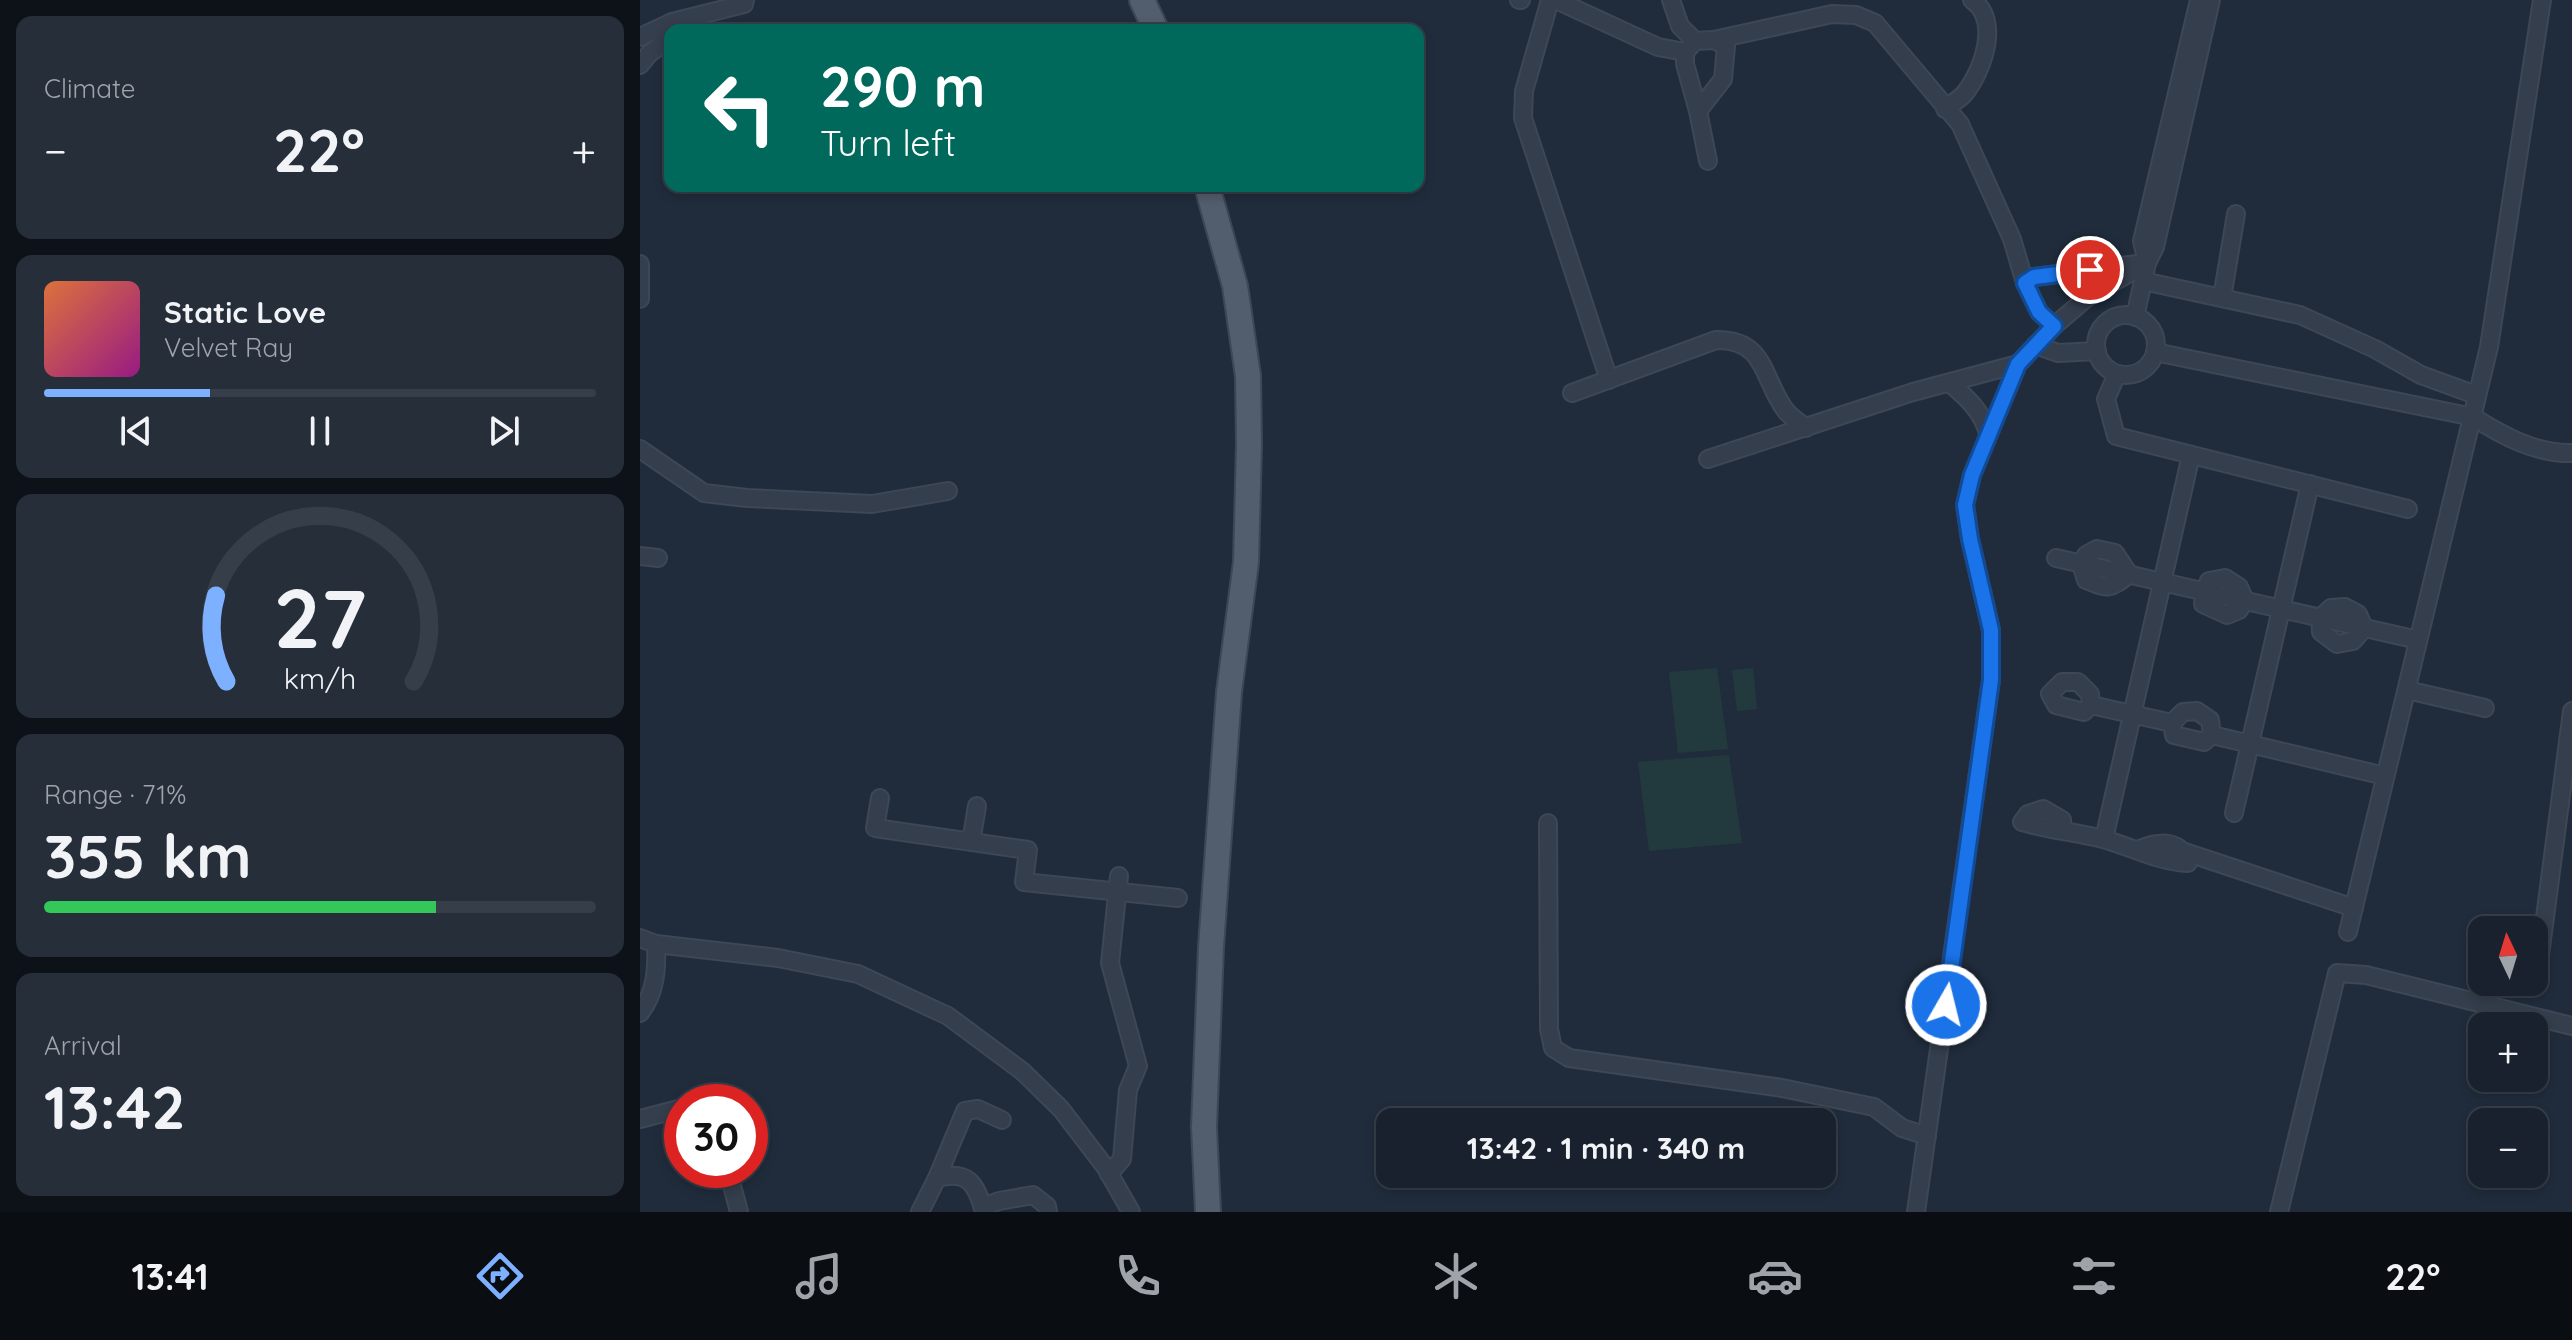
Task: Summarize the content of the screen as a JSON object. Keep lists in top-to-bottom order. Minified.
{"north":"top","page":{"tile":["Climate",["Range · 71%","355 km"],["Arrival","13:42"]],"turn":["290 m","Turn left"],"heat":["−","22°","+"],"song":["Static Love","Velvet Ray"],"map_buttons":["+","−"],"limit":"30","trip":"13:42 · 1 min · 340 m","tabs":["13:41","22°"],"gauge":["27","km/h"]}}
